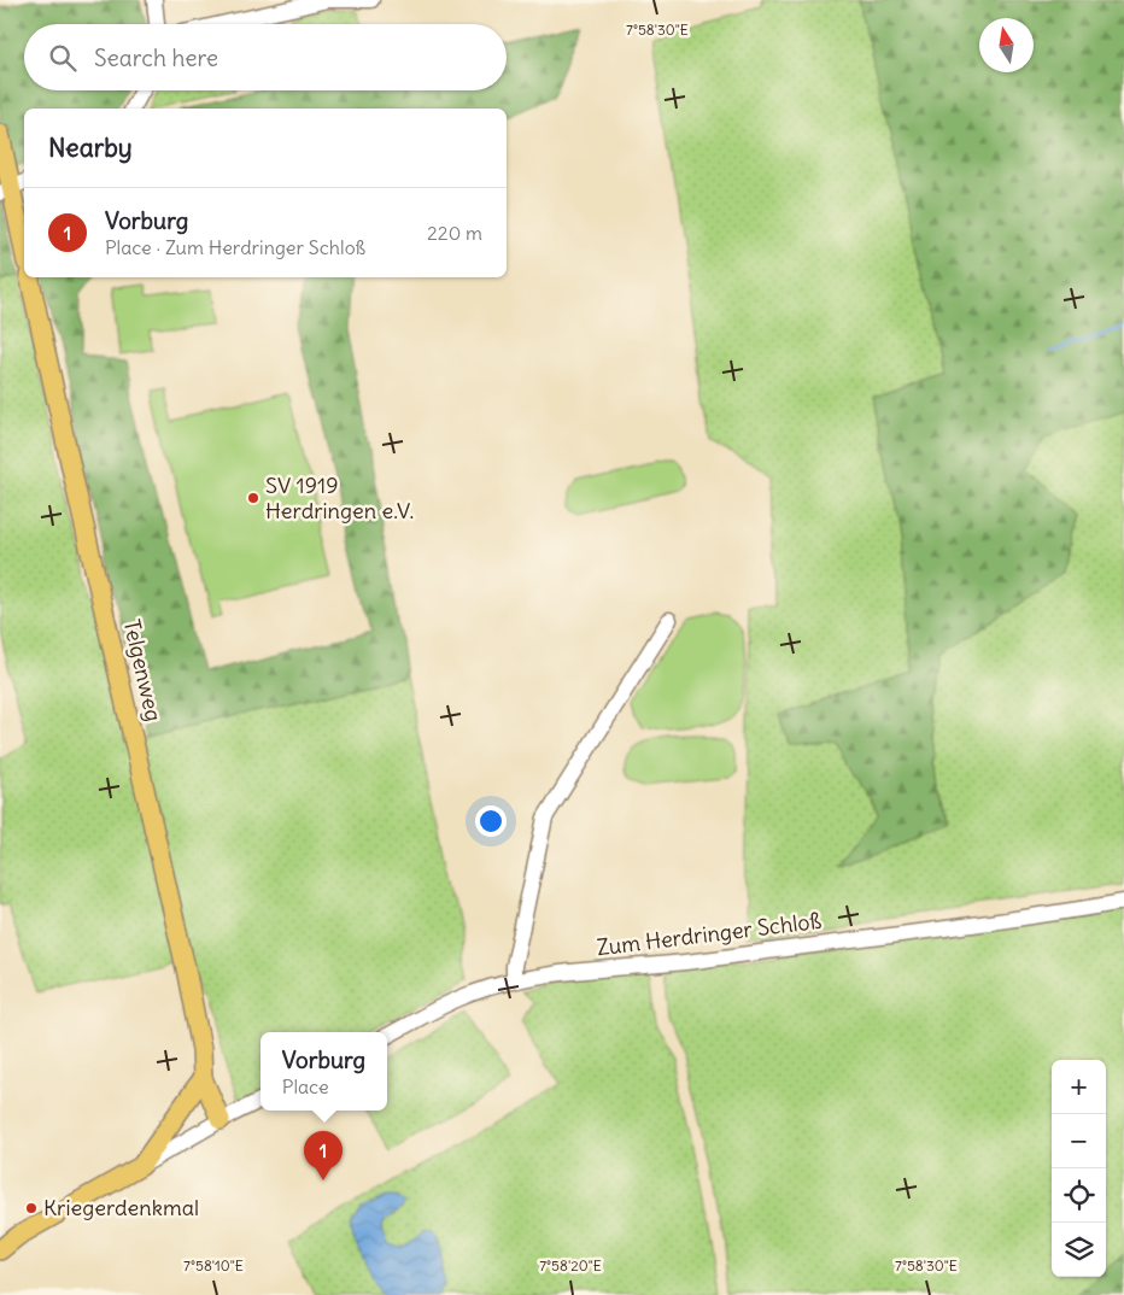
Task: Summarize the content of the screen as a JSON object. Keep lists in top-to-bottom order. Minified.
{"streets":{"main road":["Telgenweg"],"street":["Zum Herdringer Schloß"]},"places":["SV 1919 Herdringen e.V.","Kriegerdenkmal"],"north":"top","page":{"search":"Search here","heading":"Nearby","list":[{"mark":"1","name":"Vorburg","note":"Place · Zum Herdringer Schloß","value":"220 m"}],"popup":["Vorburg","Place"],"map_buttons":["+","−"],"pins":"1"},"coordinates":["7°58'30\"E","7°58'10\"E","7°58'20\"E"]}
